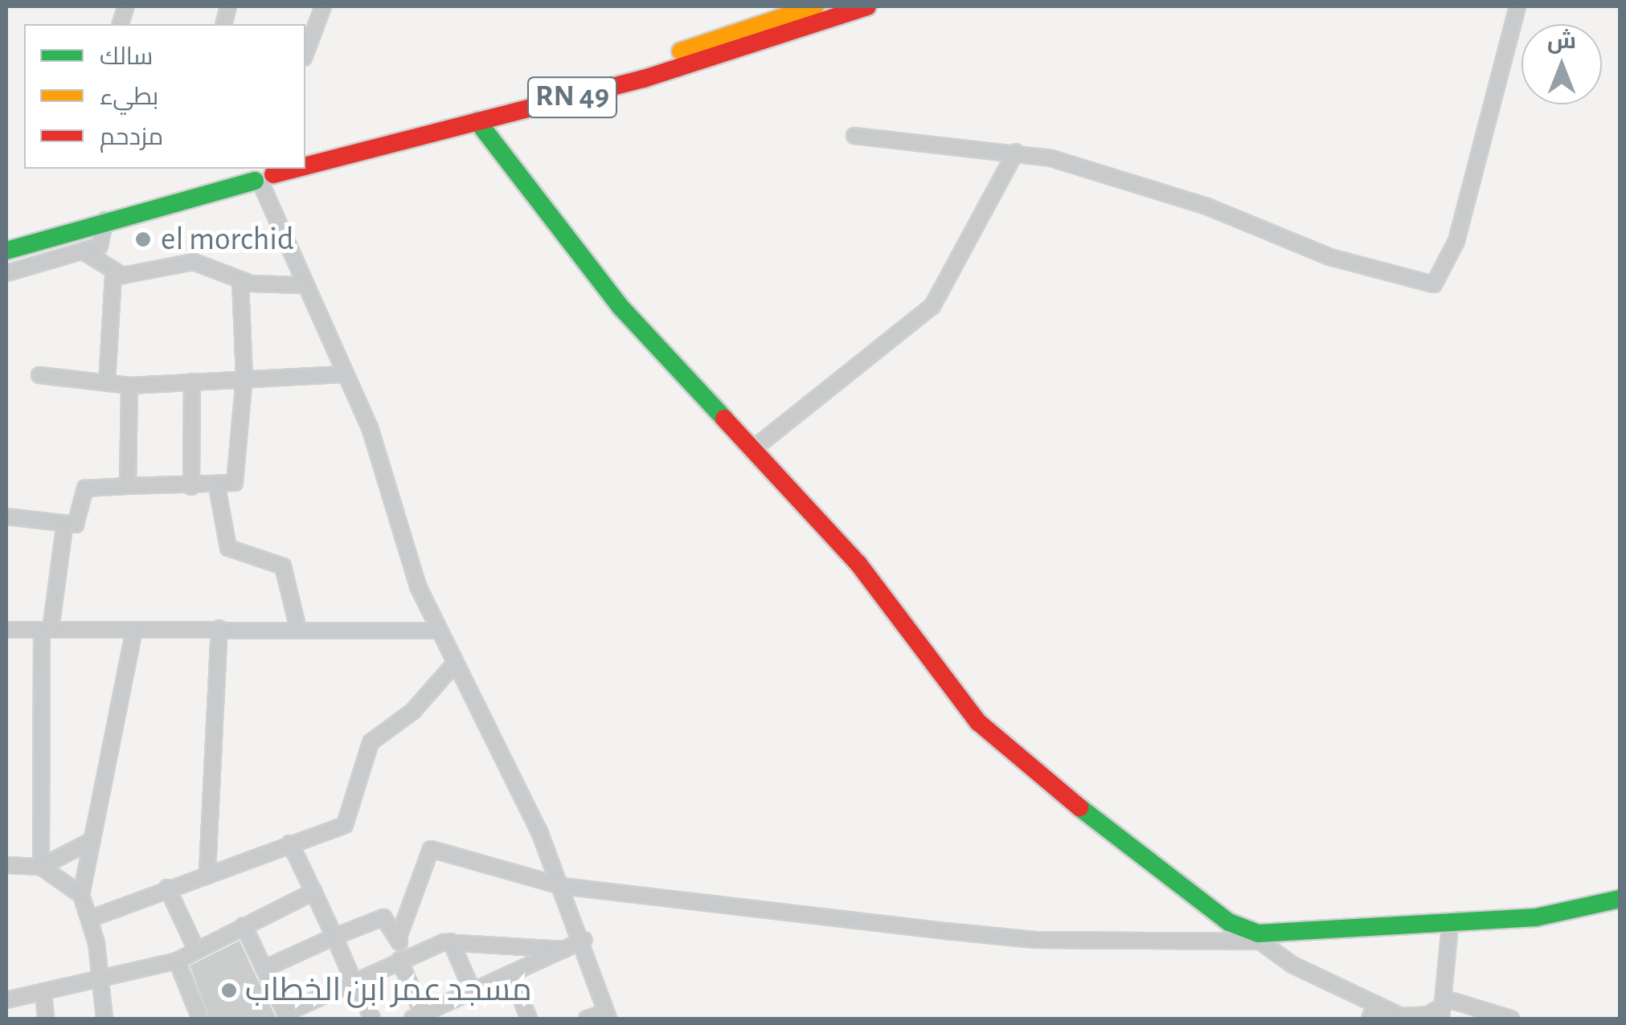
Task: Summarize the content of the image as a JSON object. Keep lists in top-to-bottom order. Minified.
{"streets":{"main road":["RN 49"]},"places":["el morchid","مسجد عمر ابن الخطاب"],"legend":["سالك","بطيء","مزدحم"],"north":"top"}
